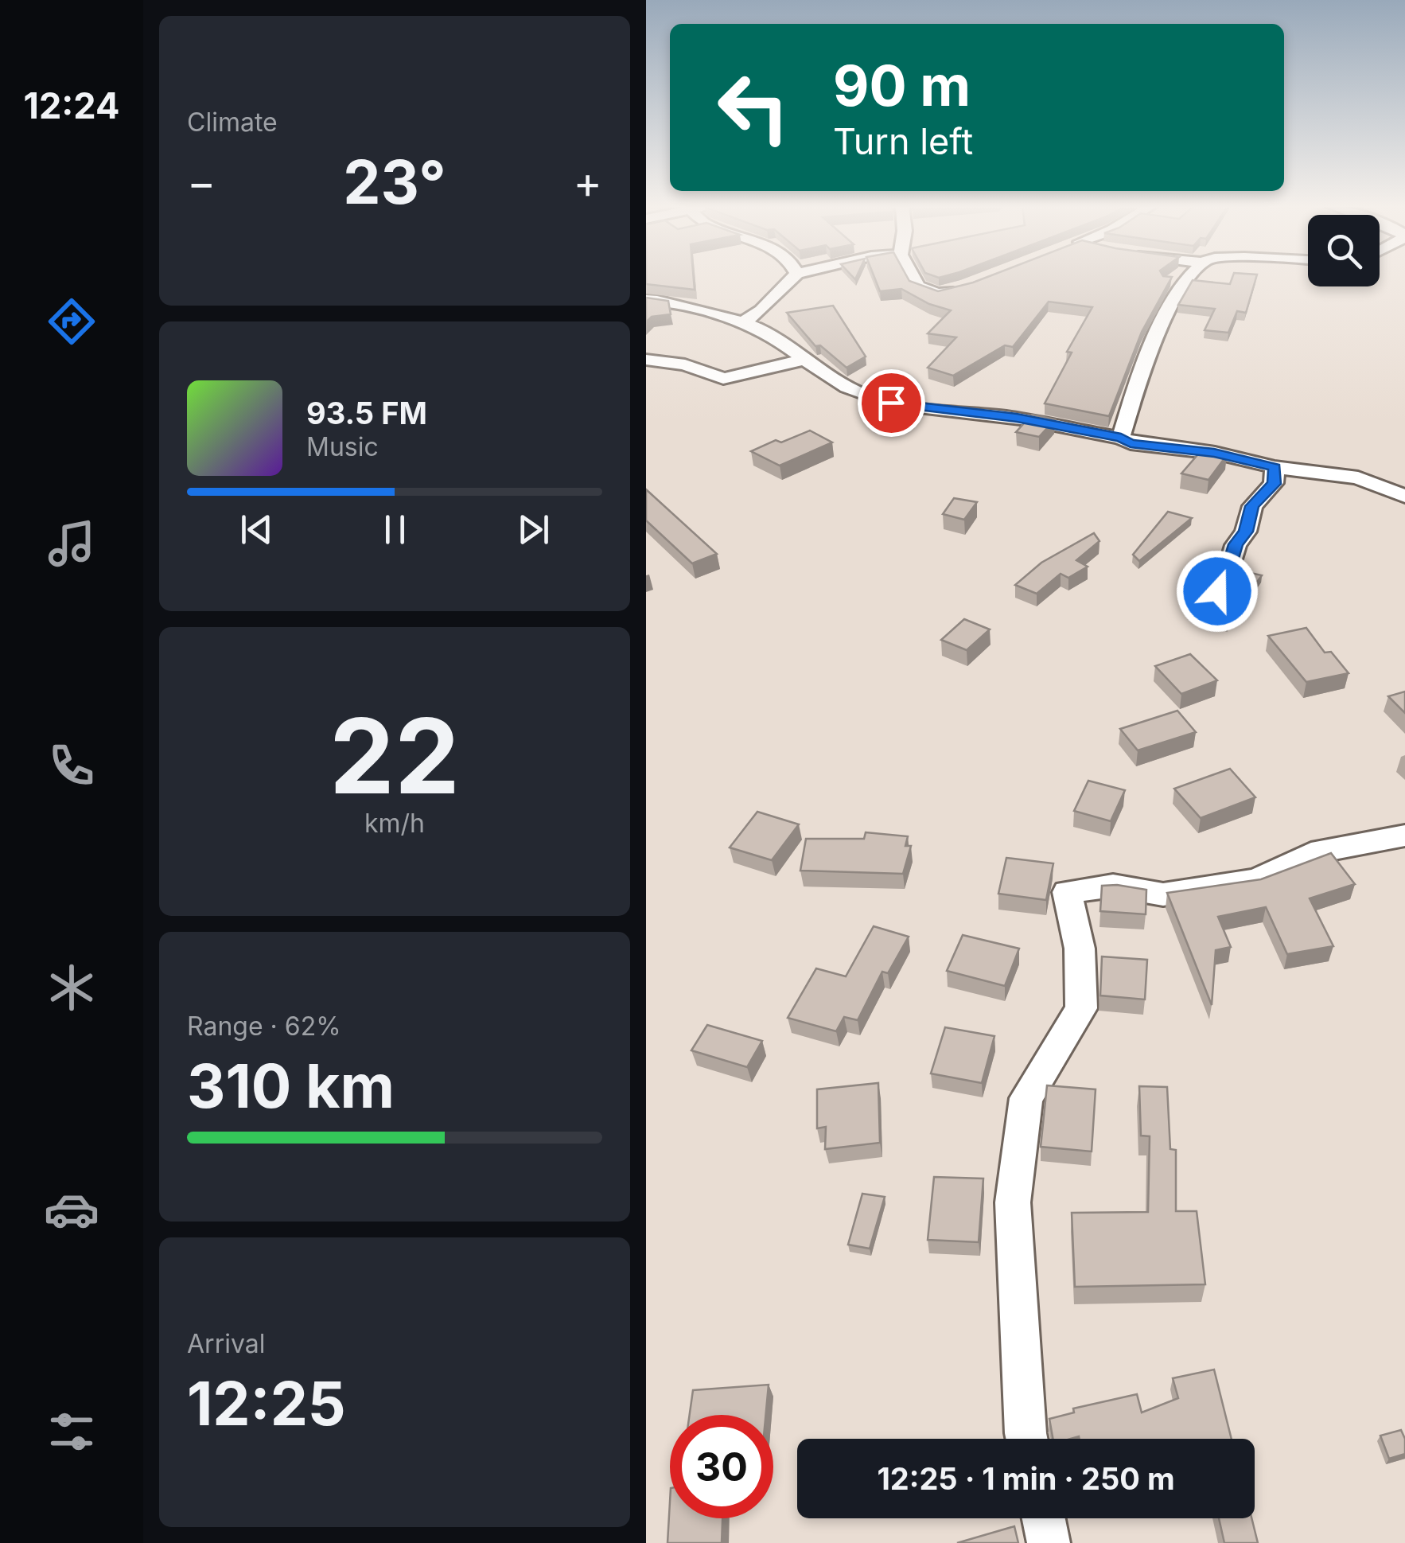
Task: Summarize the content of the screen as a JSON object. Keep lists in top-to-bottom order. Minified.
{"page":{"tabs":"12:24","tile":["Climate",["22","km/h"],["Range · 62%","310 km"],["Arrival","12:25"]],"turn":["90 m","Turn left"],"heat":["−","23°","+"],"song":["93.5 FM","Music"],"limit":"30","trip":"12:25 · 1 min · 250 m"}}
